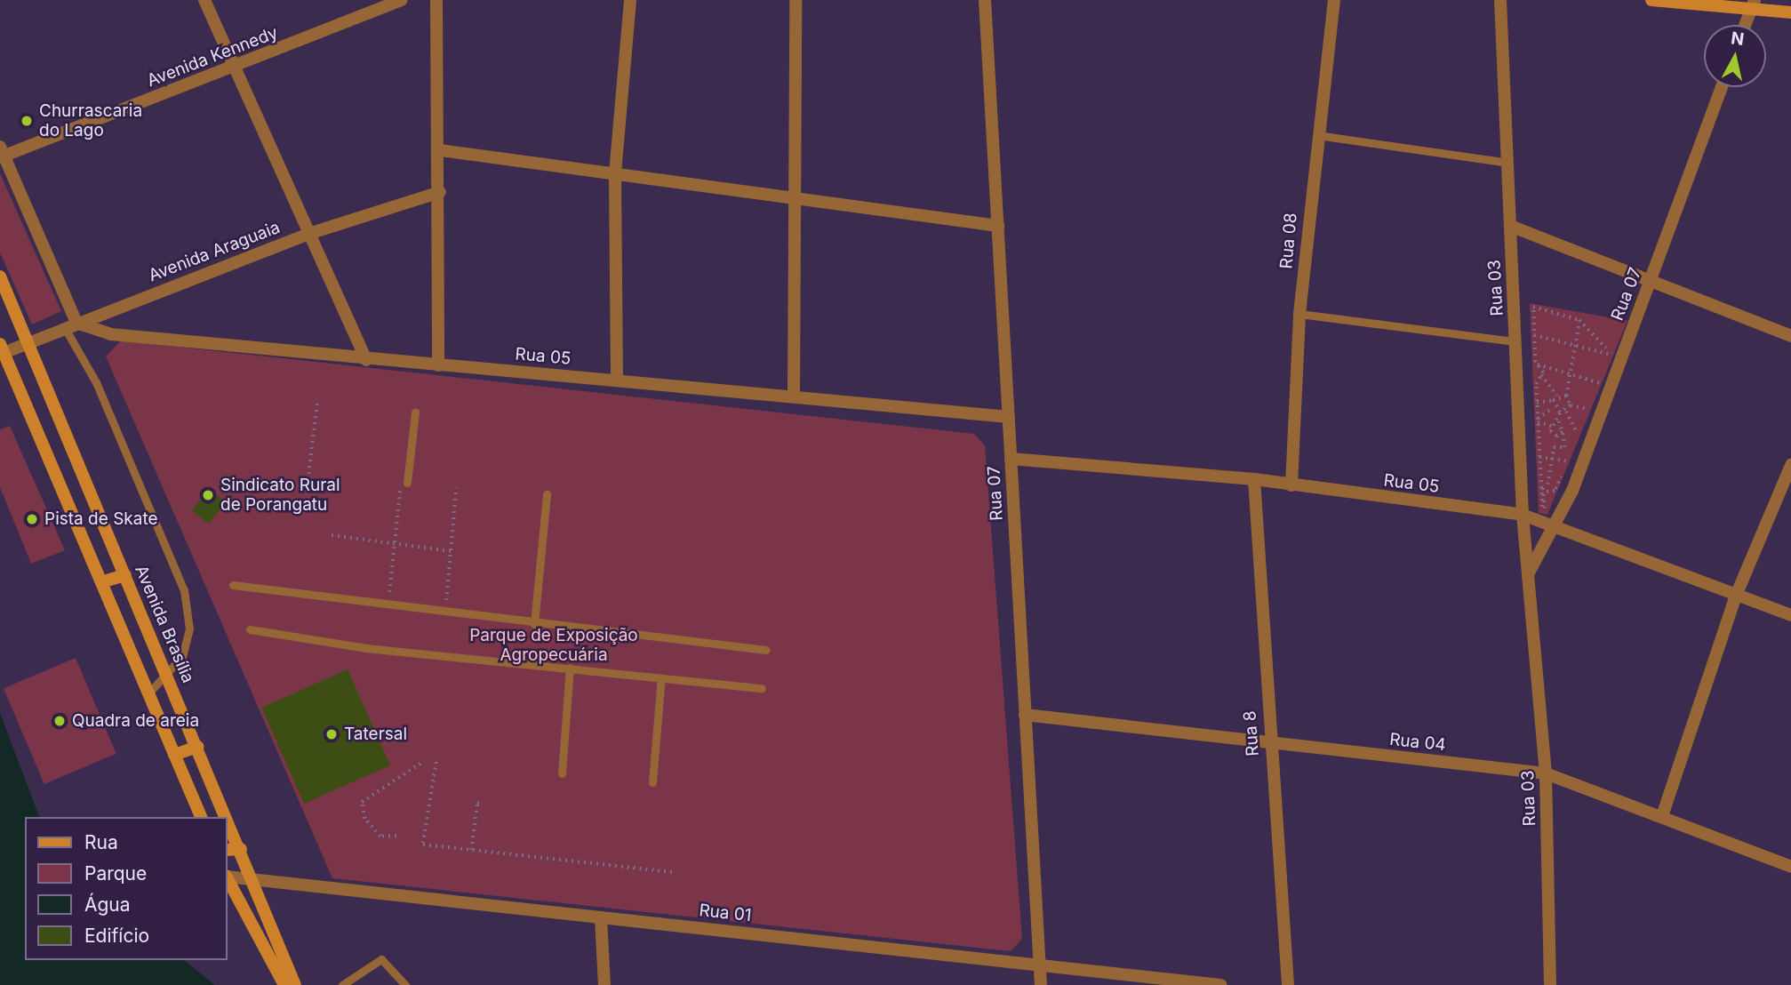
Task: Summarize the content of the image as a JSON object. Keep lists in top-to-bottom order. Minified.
{"streets":{"main road":["Avenida Brasília"],"street":["Avenida Kennedy","Rua 08","Avenida Araguaia","Rua 03","Rua 07","Rua 05","Rua 8","Rua 04","Rua 01"]},"crossings":[["Rua 08","Rua 05"],["Avenida Araguaia","Rua 05"],["Avenida Araguaia","Avenida Brasília"],["Rua 03","Rua 05"],["Rua 03","Rua 04"],["Rua 07","Rua 05"],["Rua 07","Rua 04"],["Rua 07","Rua 01"],["Rua 05","Rua 8"],["Avenida Brasília","Rua 01"],["Rua 8","Rua 04"]],"parks":["Parque de Exposição Agropecuária"],"places":["Churrascaria do Lago","Sindicato Rural de Porangatu","Pista de Skate","Quadra de areia","Tatersal"],"legend":["Rua","Parque","Água","Edifício"],"north":"top"}
